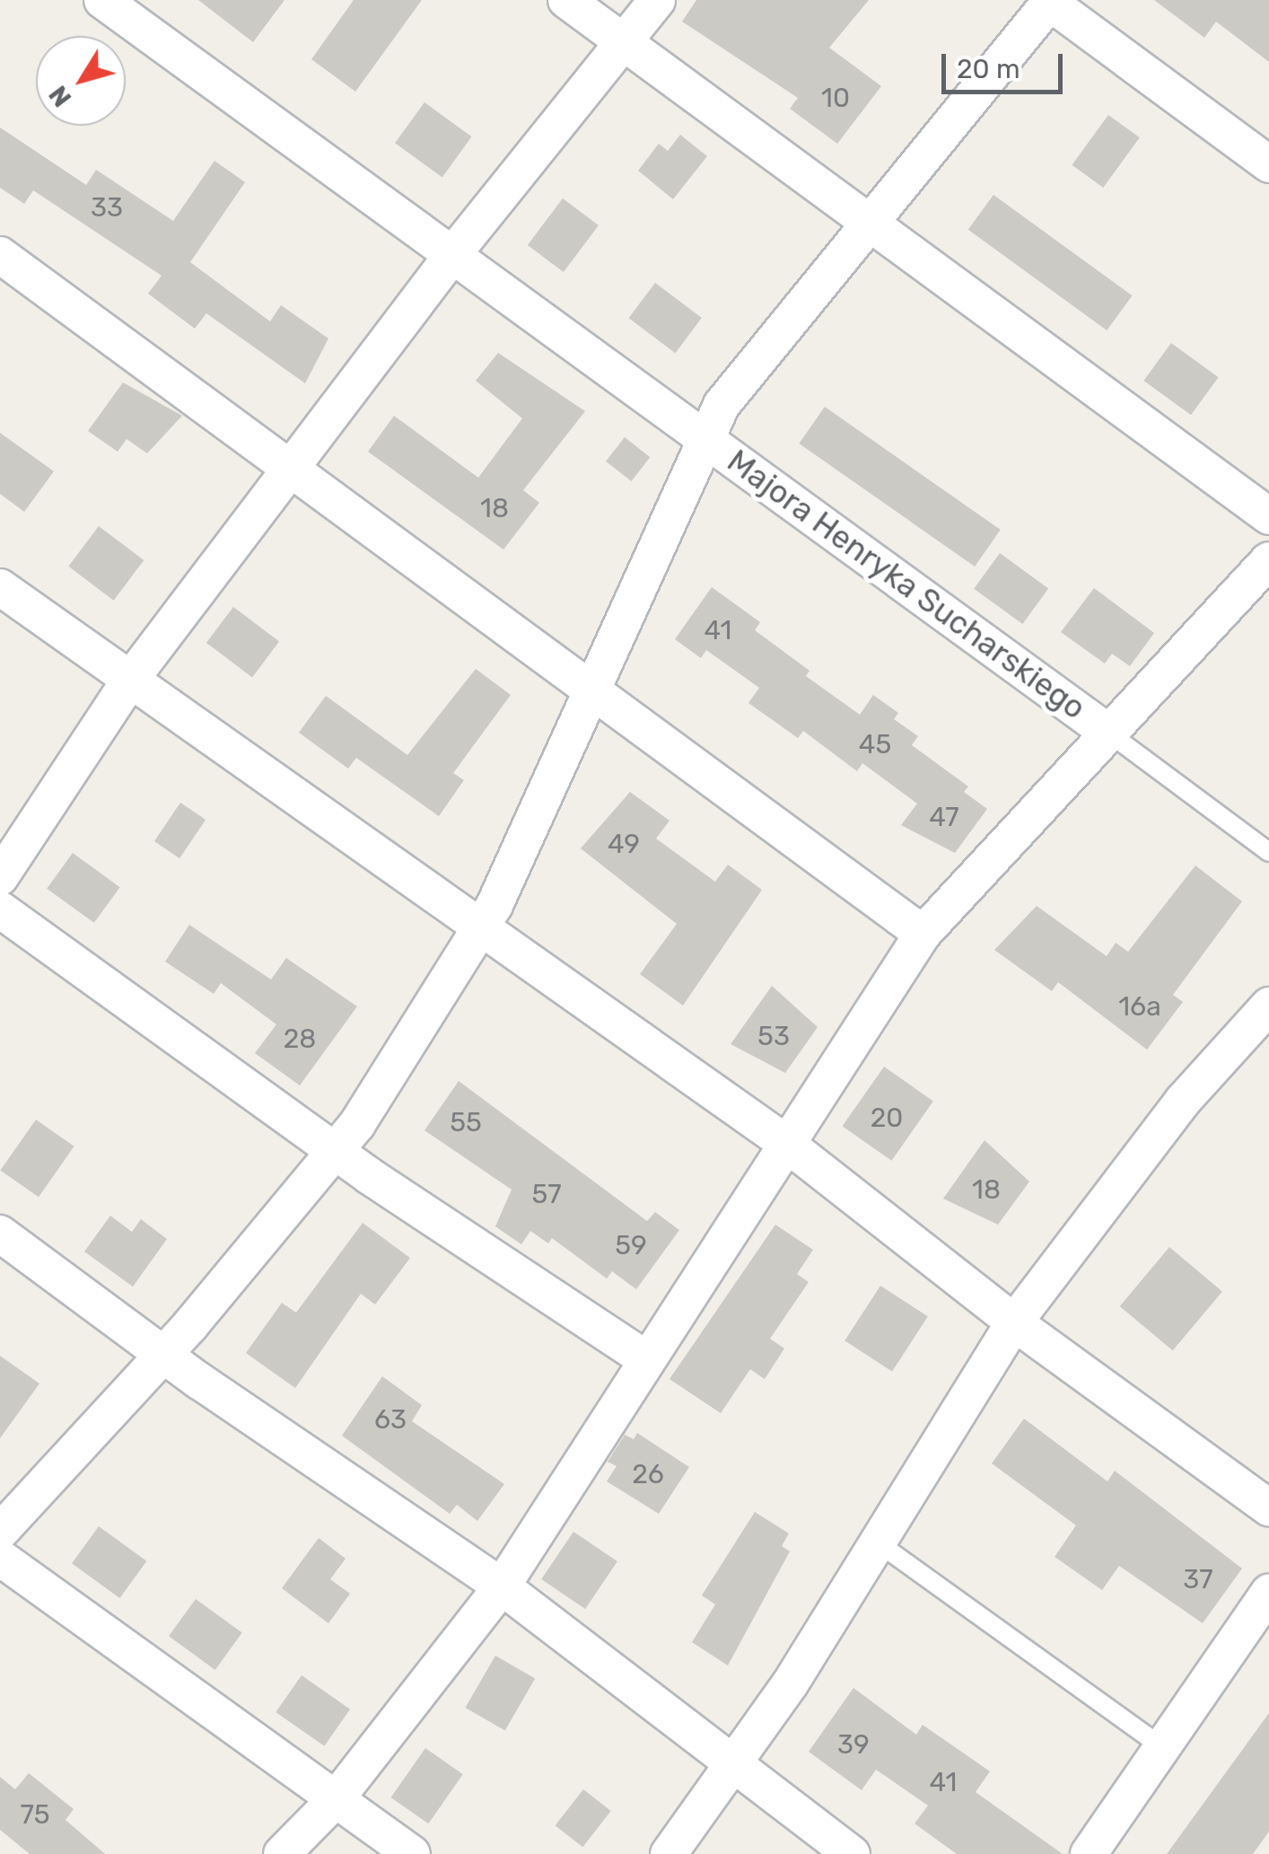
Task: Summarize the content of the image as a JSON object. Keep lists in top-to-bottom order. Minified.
{"streets":{"street":["Majora Henryka Sucharskiego"]},"house_numbers":["10","33","18","41","45","47","49","16a","53","28","20","55","18","57","59","63","26","37","39","41","75"],"scale_bar":"20 m","north":"bottom left"}
